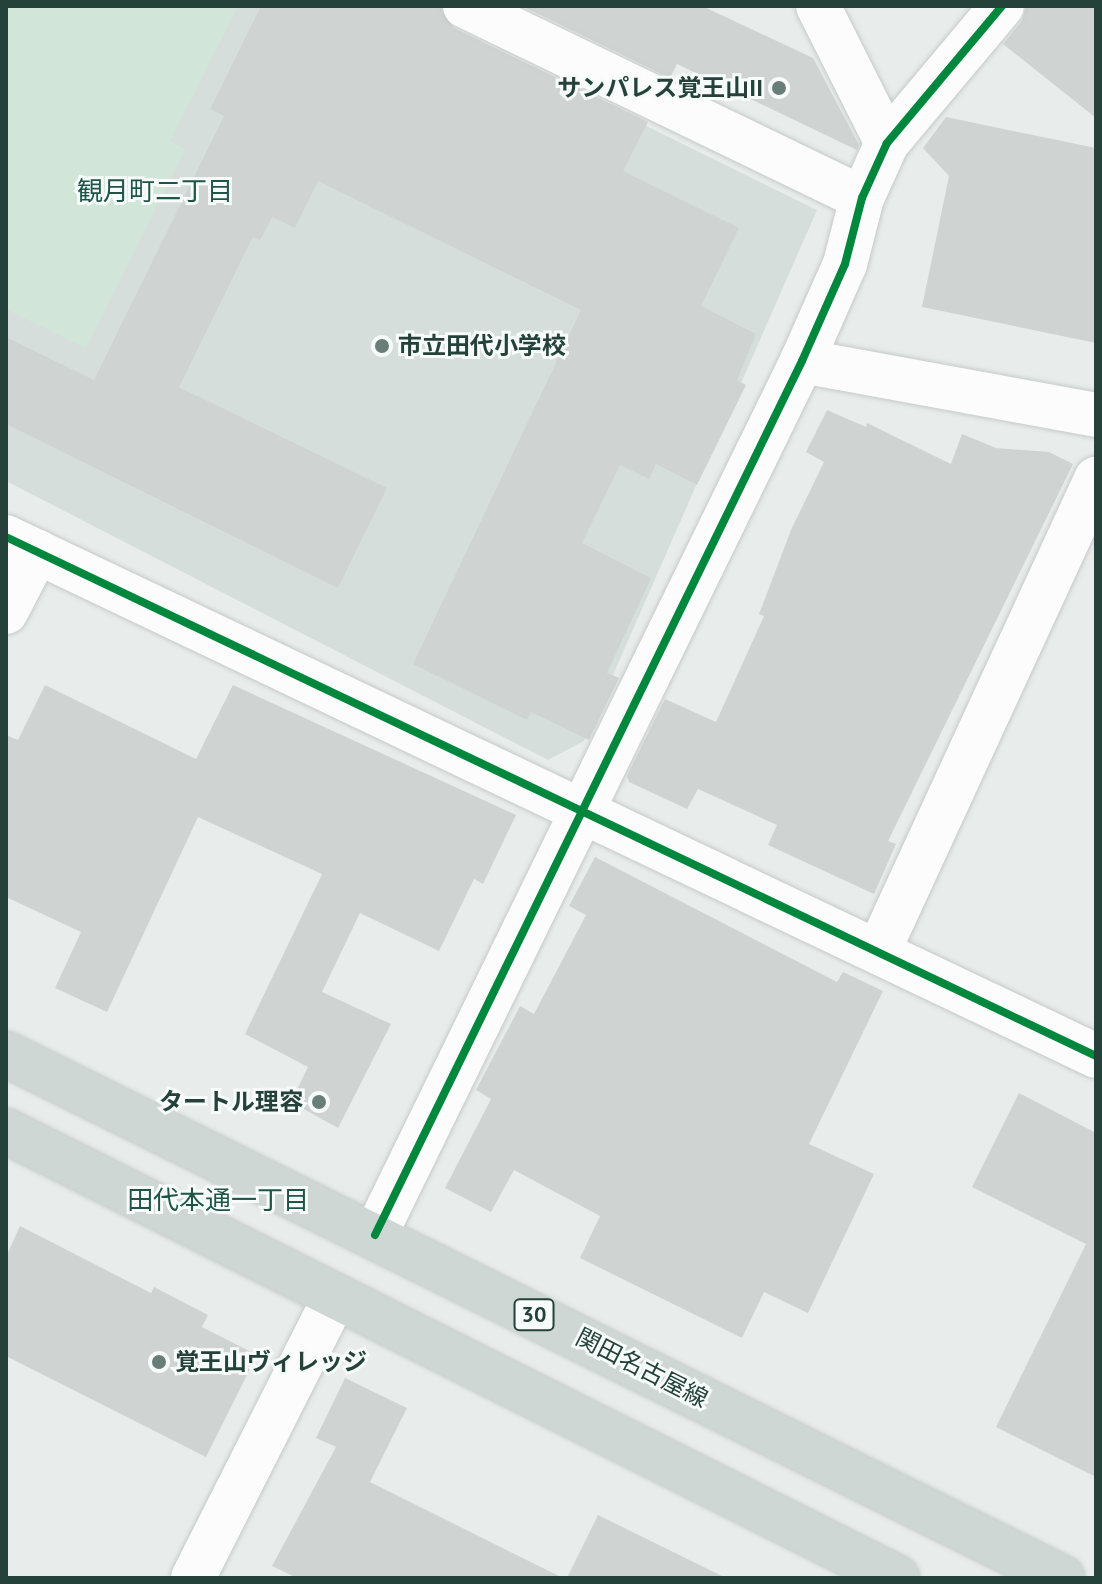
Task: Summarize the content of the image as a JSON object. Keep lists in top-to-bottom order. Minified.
{"streets":{"main road":["30","関田名古屋線"]},"districts":["観月町二丁目","田代本通一丁目"],"places":["サンパレス覚王山II","市立田代小学校","タートル理容","覚王山ヴィレッジ"]}
